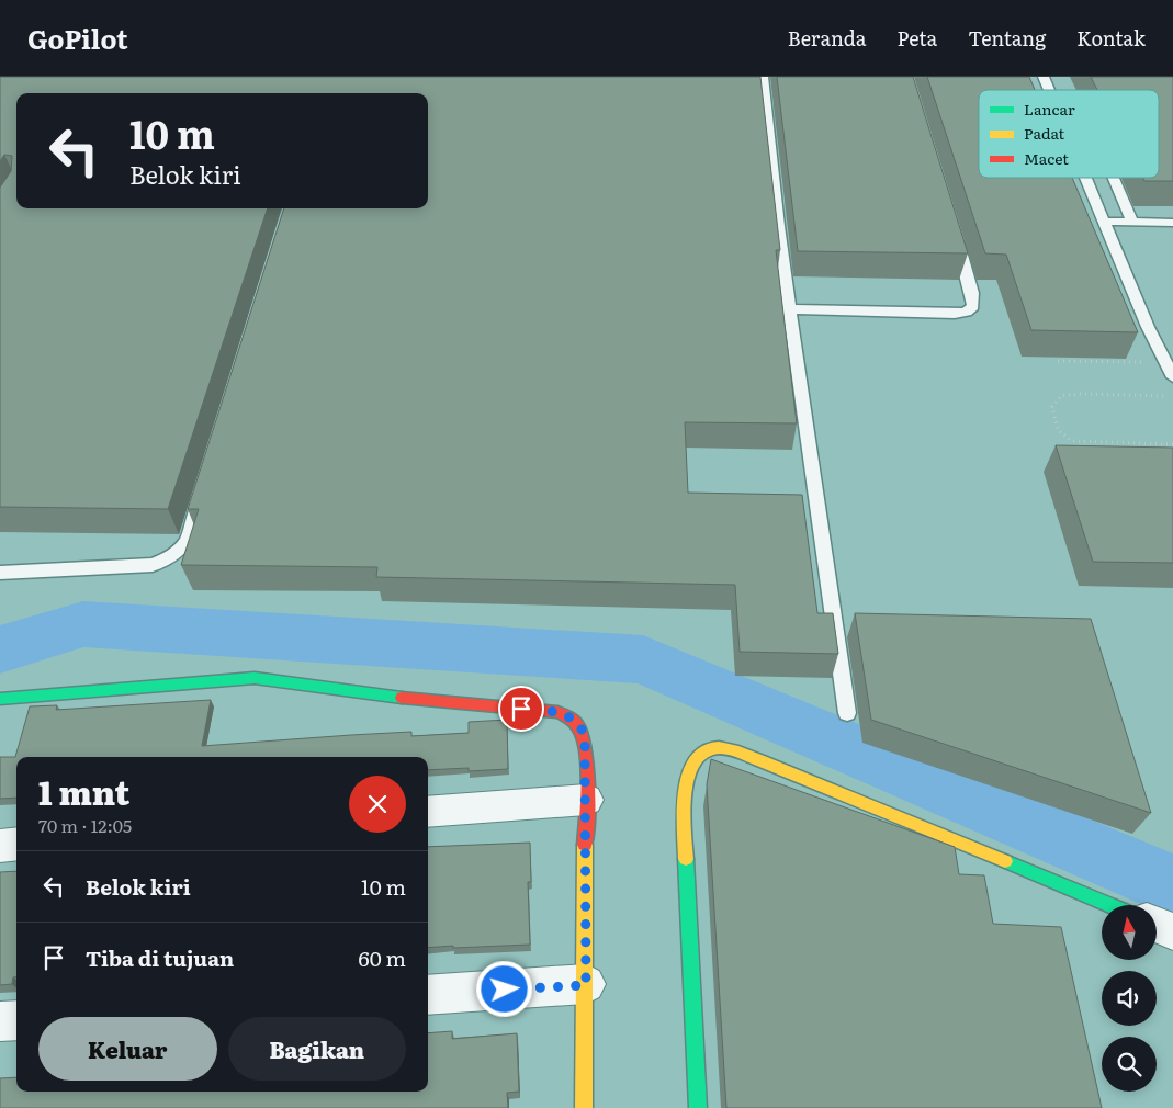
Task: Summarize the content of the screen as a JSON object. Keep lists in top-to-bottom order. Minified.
{"legend":["Lancar","Padat","Macet"],"north":"top","page":{"header":"GoPilot","nav":["Beranda","Peta","Tentang","Kontak"],"turn":["10 m","Belok kiri"],"heading":["1 mnt","70 m · 12:05"],"list":[{"name":"Belok kiri","value":"10 m"},{"name":"Tiba di tujuan","value":"60 m"}],"buttons":["Keluar","Bagikan"]}}
